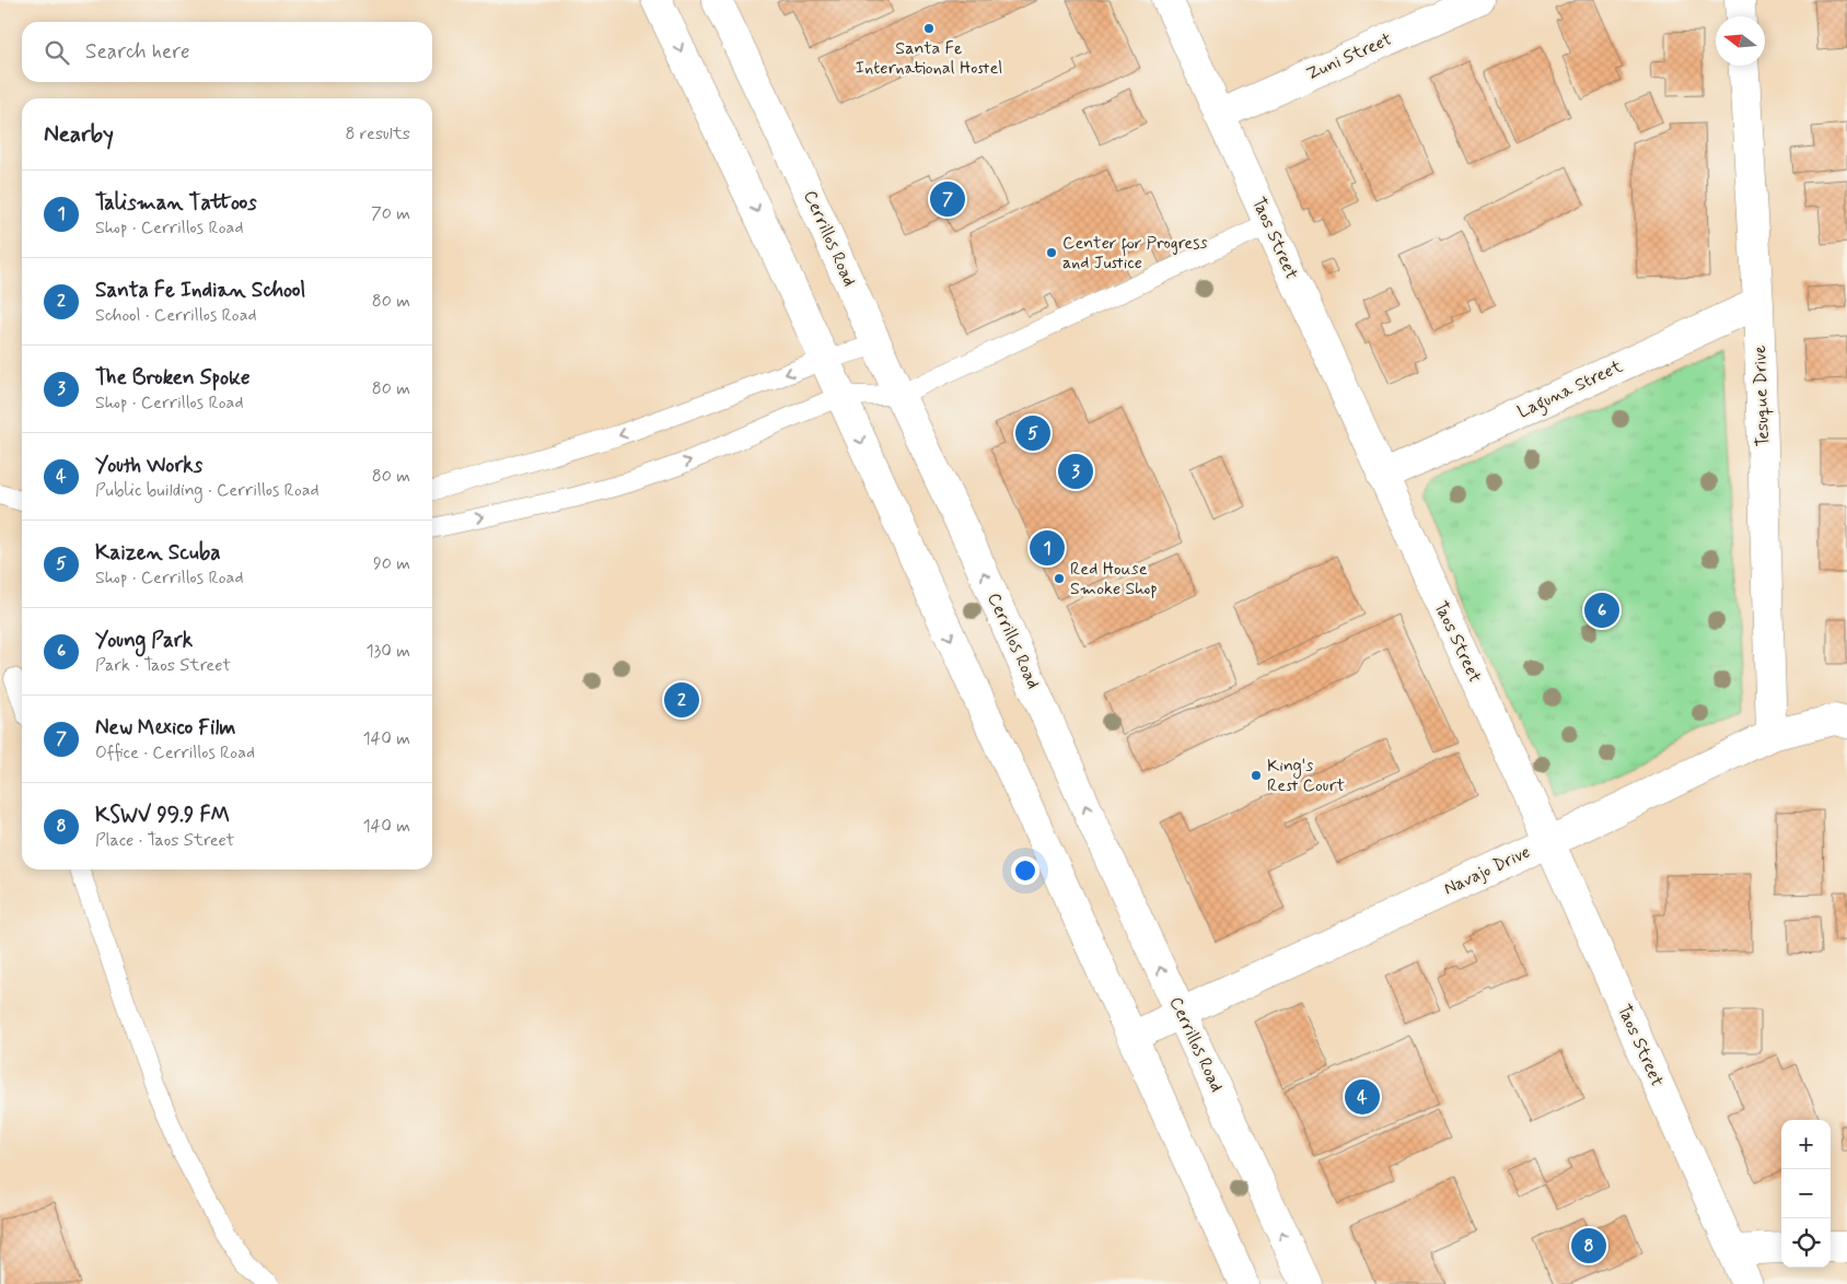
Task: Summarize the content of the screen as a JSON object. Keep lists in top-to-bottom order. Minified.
{"streets":{"street":["Zuni Street","Cerrillos Road","Taos Street","Laguna Street","Tesuque Drive","Navajo Drive"]},"crossings":[["Zuni Street","Taos Street"],["Cerrillos Road","Navajo Drive"],["Taos Street","Laguna Street"],["Taos Street","Navajo Drive"],["Laguna Street","Tesuque Drive"],["Tesuque Drive","Navajo Drive"]],"places":["Santa Fe International Hostel","Center for Progress and Justice","Red House Smoke Shop","King's Rest Court"],"north":"left","page":{"search":"Search here","heading":["Nearby","8 results"],"list":[{"mark":"1","name":"Talisman Tattoos","note":"Shop · Cerrillos Road","value":"70 m"},{"mark":"2","name":"Santa Fe Indian School","note":"School · Cerrillos Road","value":"80 m"},{"mark":"3","name":"The Broken Spoke","note":"Shop · Cerrillos Road","value":"80 m"},{"mark":"4","name":"Youth Works","note":"Public building · Cerrillos Road","value":"80 m"},{"mark":"5","name":"Kaizen Scuba","note":"Shop · Cerrillos Road","value":"90 m"},{"mark":"6","name":"Young Park","note":"Park · Taos Street","value":"130 m"},{"mark":"7","name":"New Mexico Film","note":"Office · Cerrillos Road","value":"140 m"},{"mark":"8","name":"KSWV 99.9 FM","note":"Place · Taos Street","value":"140 m"}],"pins":["7","5","3","1","6","2","4","8"],"map_buttons":["+","−"]}}
